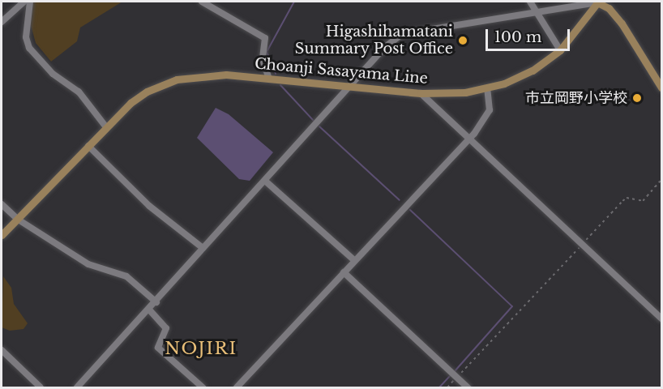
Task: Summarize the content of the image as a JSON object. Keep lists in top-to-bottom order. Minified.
{"streets":{"main road":["Choanji Sasayama Line"]},"districts":["NOJIRI"],"places":["Higashihamatani Summary Post Office","市立岡野小学校"],"scale_bar":"100 m"}
